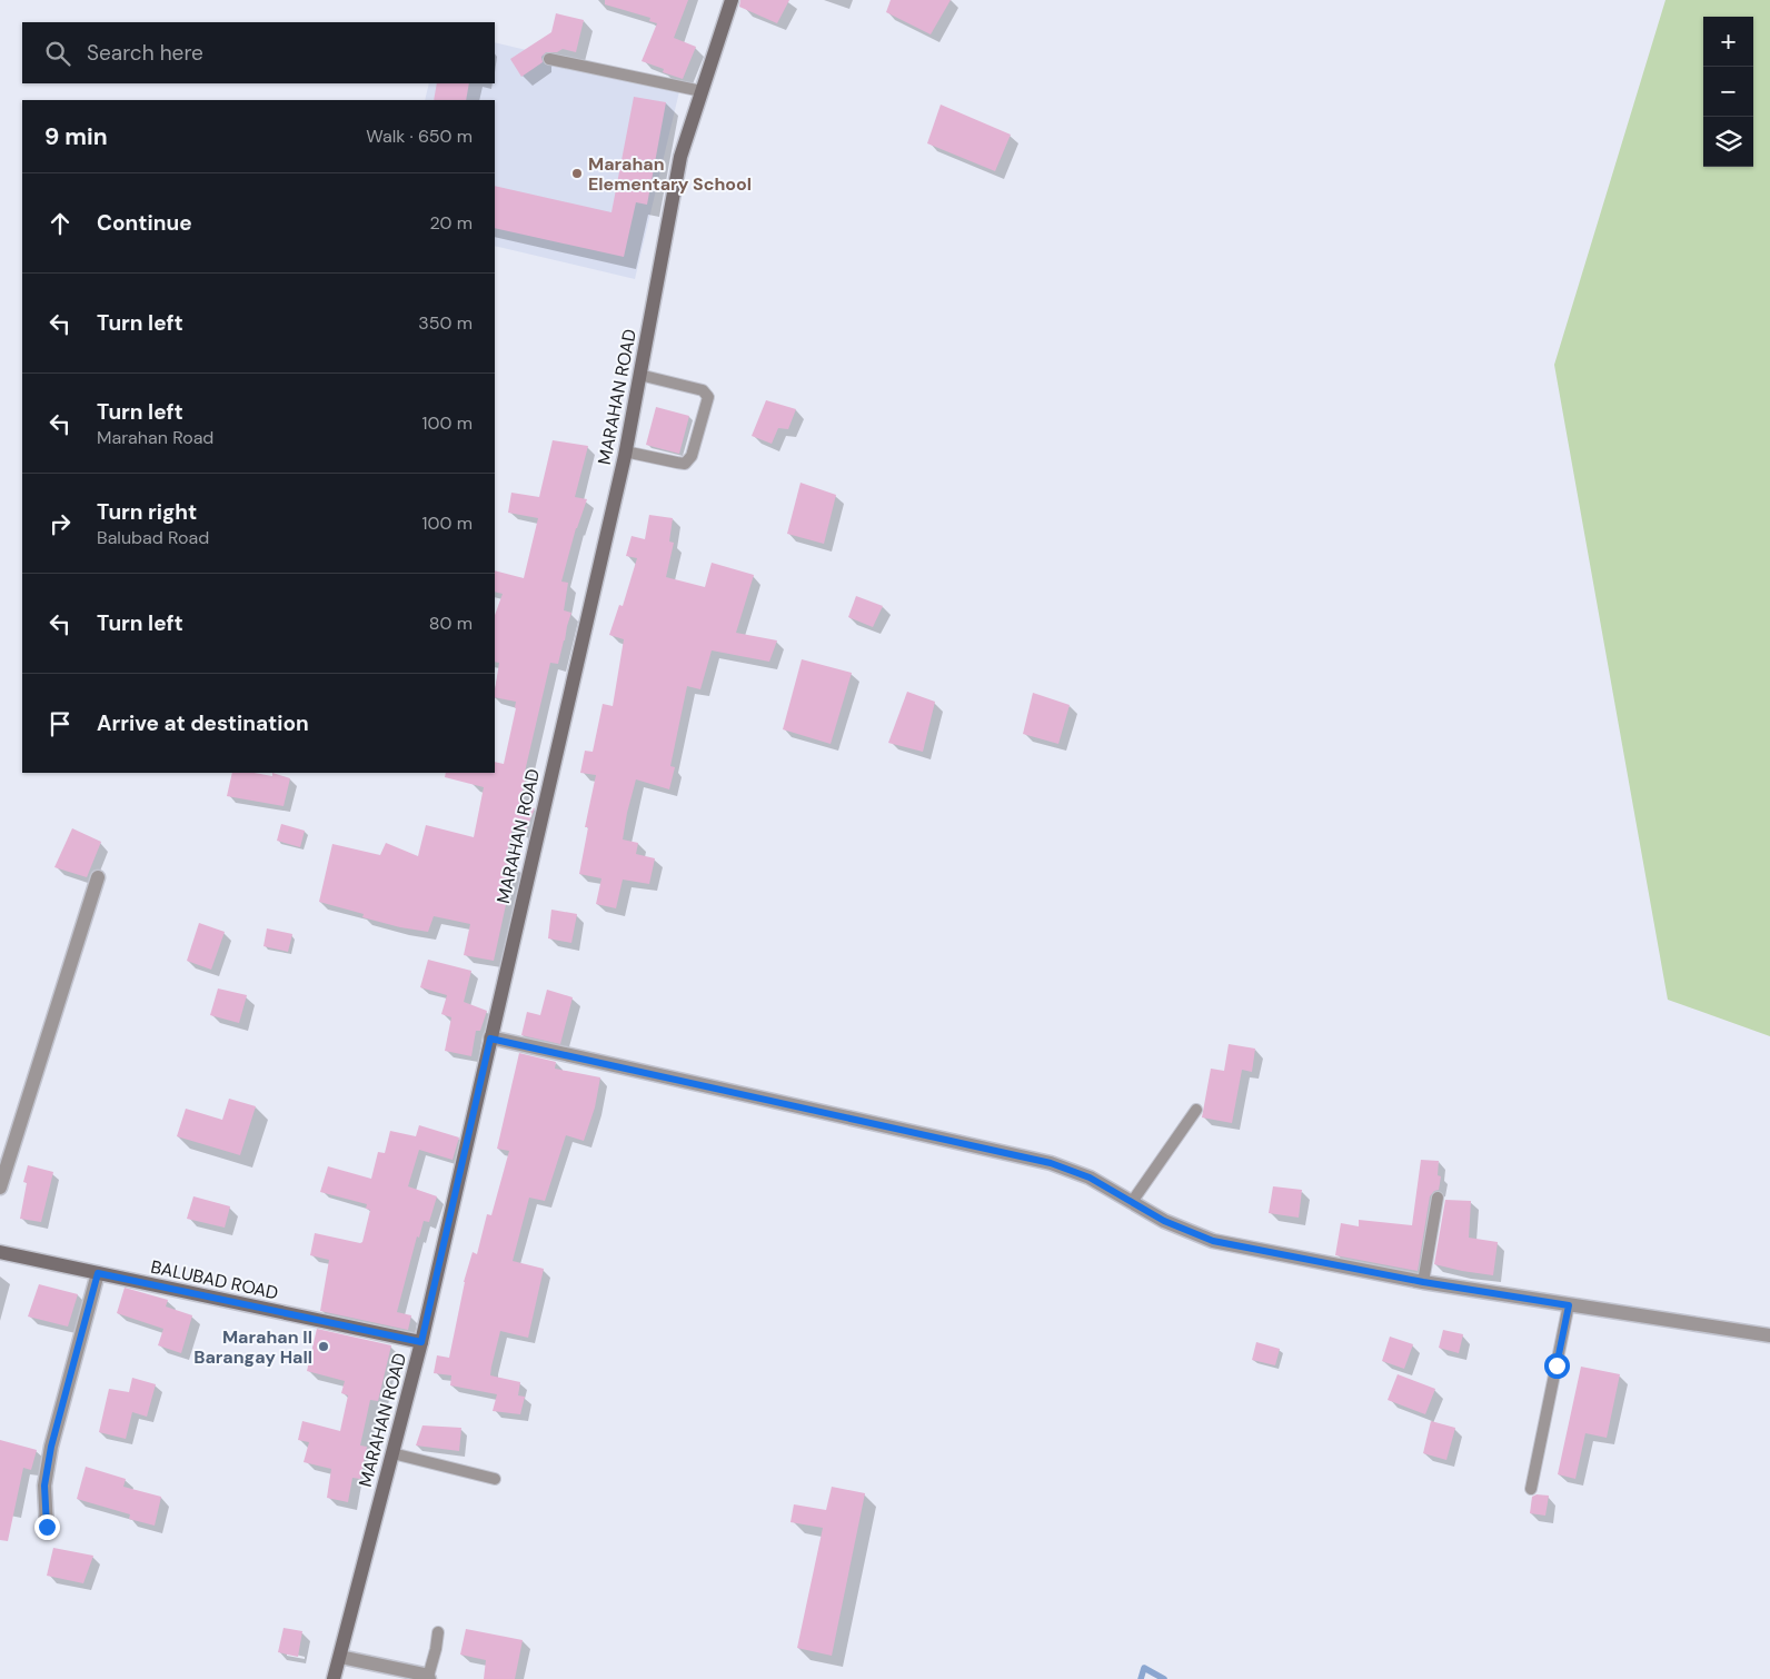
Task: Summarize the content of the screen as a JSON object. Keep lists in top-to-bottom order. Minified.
{"streets":{"main road":["MARAHAN ROAD","BALUBAD ROAD"]},"crossings":[["MARAHAN ROAD","BALUBAD ROAD"]],"places":["Marahan Elementary School","Marahan II Barangay Hall"],"page":{"map_buttons":["+","−"],"search":"Search here","heading":["9 min","Walk · 650 m"],"list":[["Continue","20 m"],["Turn left","350 m"],["Turn left","Marahan Road","100 m"],["Turn right","Balubad Road","100 m"],["Turn left","80 m"],"Arrive at destination"]}}
